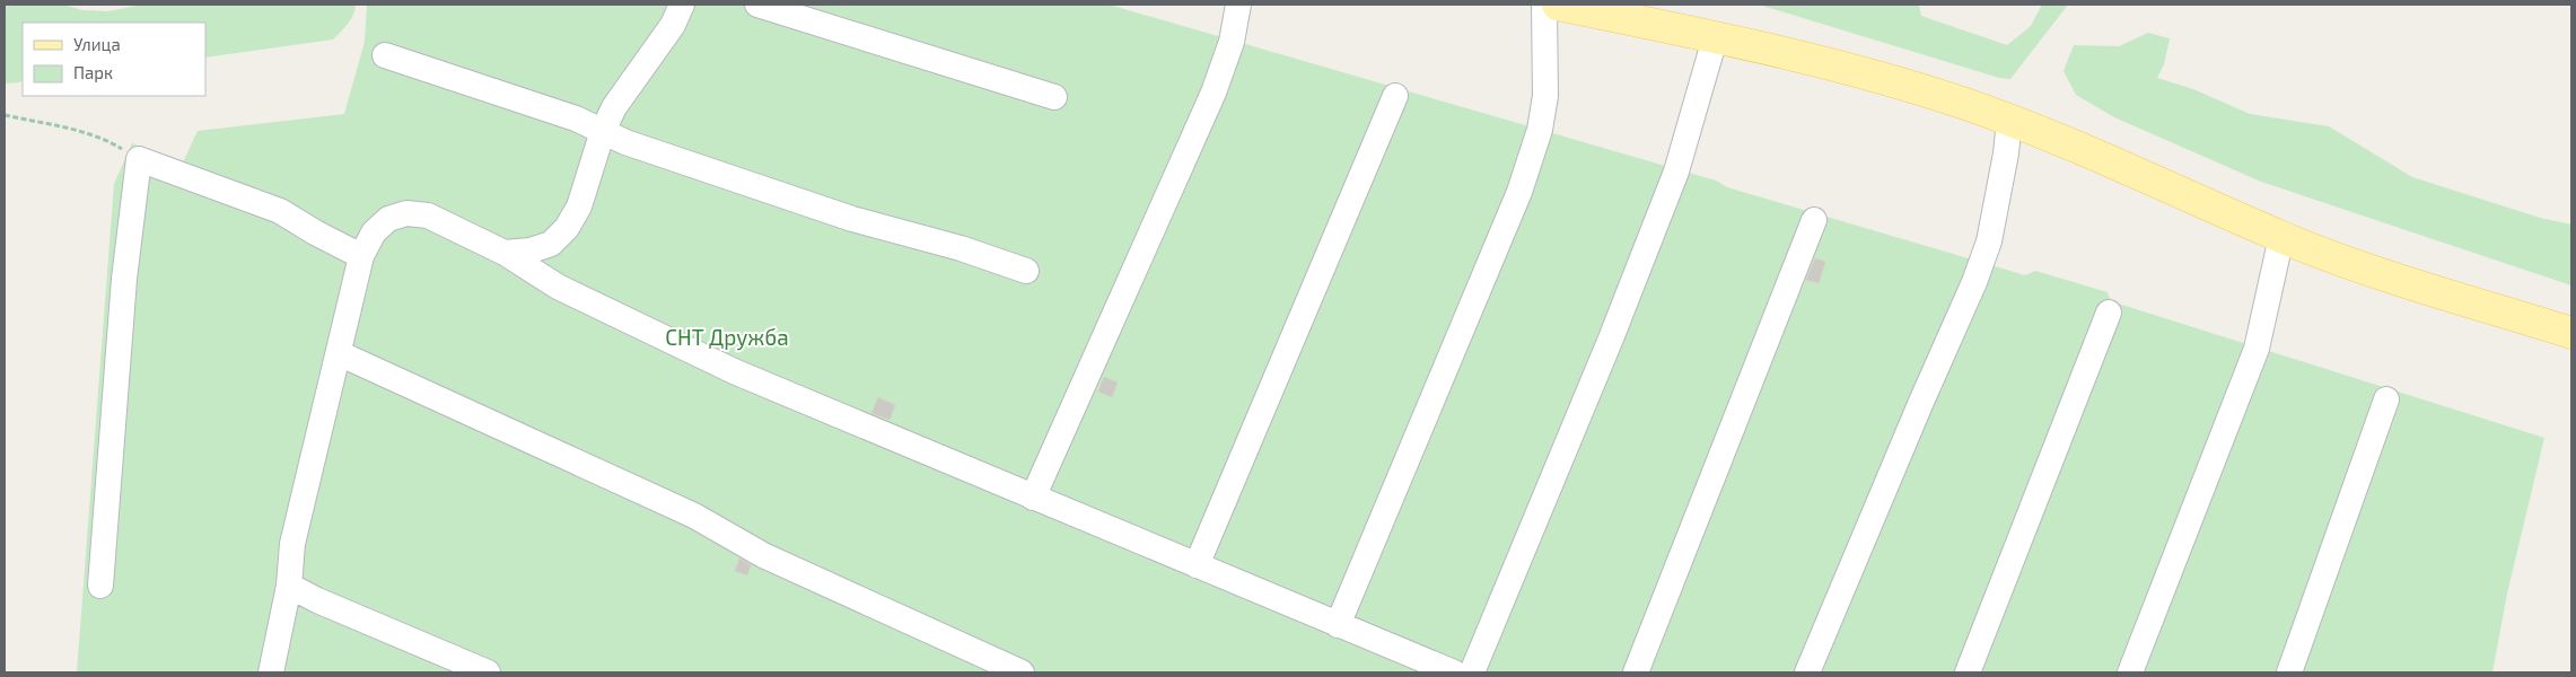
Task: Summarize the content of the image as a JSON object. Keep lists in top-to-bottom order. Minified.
{"parks":["СНТ Дружба"],"legend":["Улица","Парк"]}
